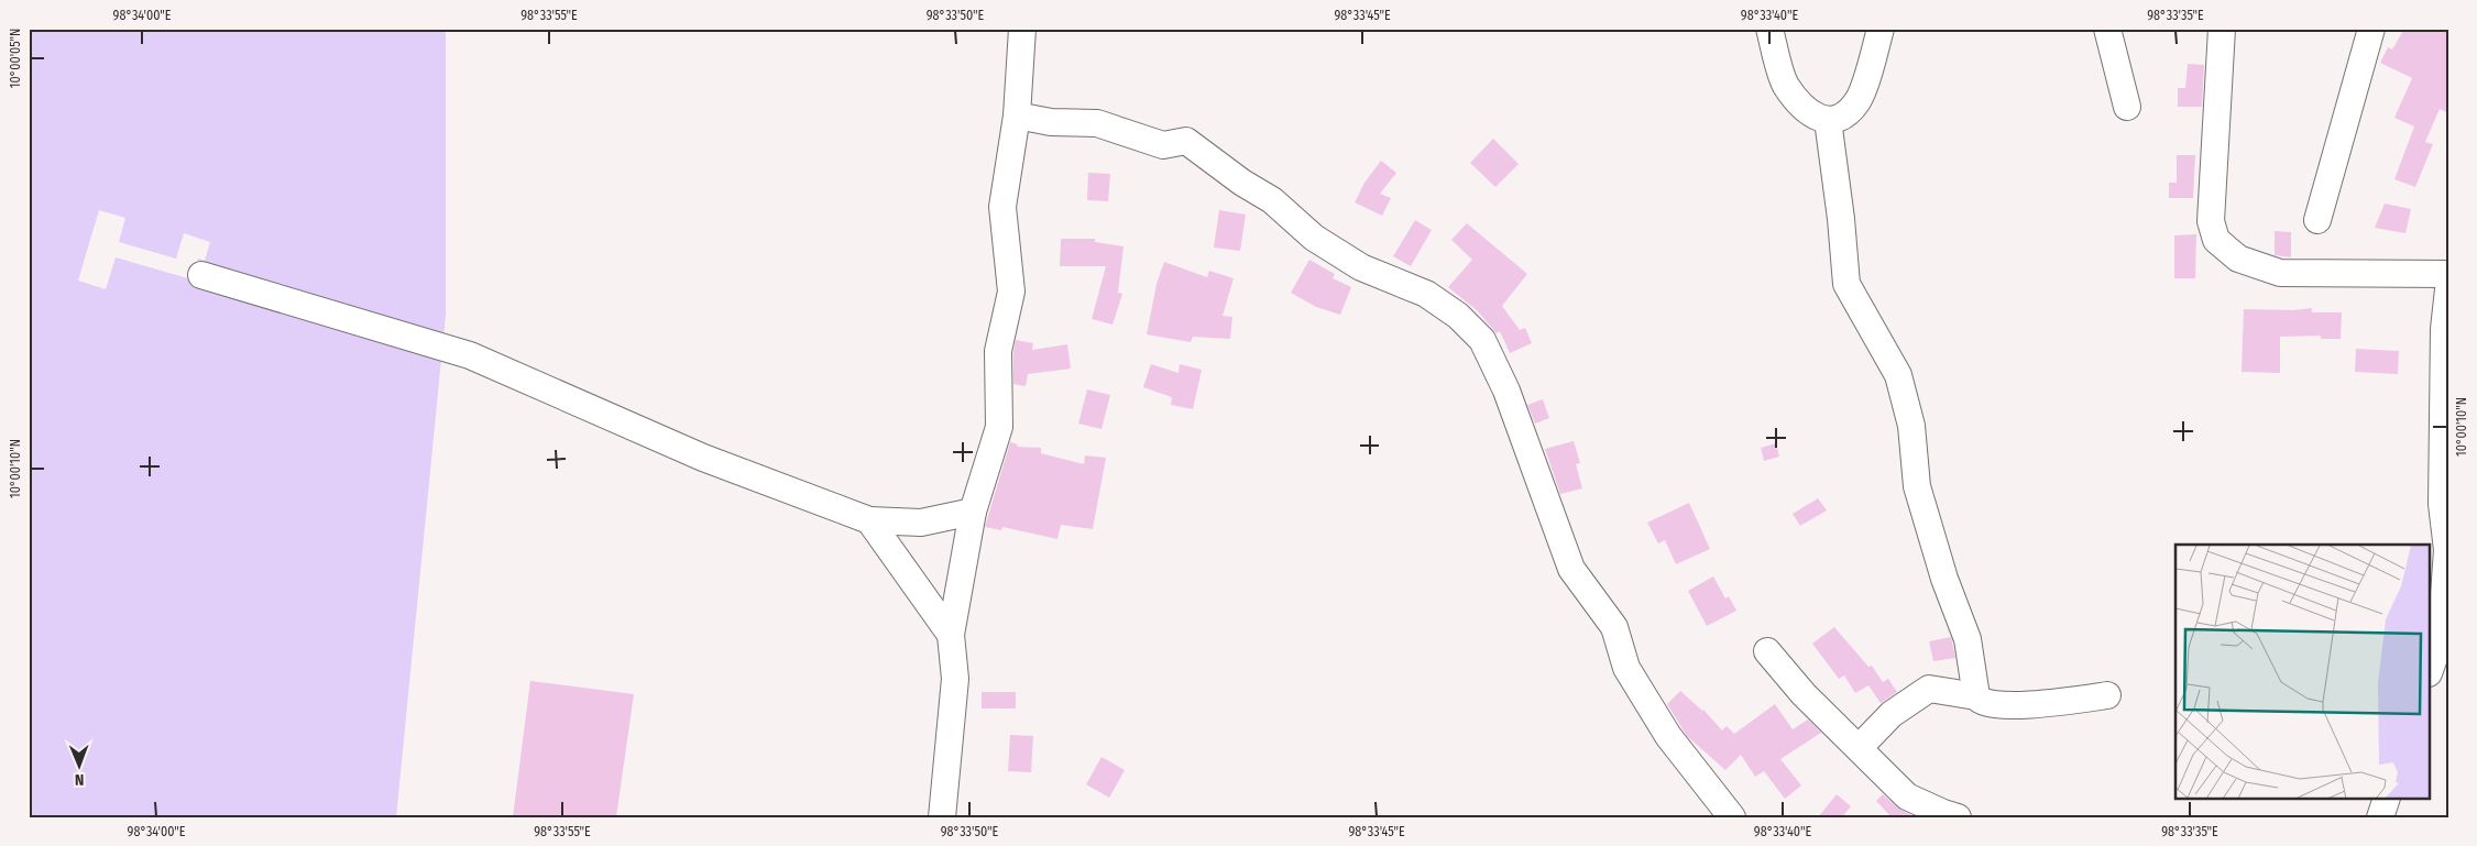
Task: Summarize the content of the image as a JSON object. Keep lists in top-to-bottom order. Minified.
{"north":"bottom","coordinates":["98°34'00\"E","98°33'55\"E","98°33'50\"E","98°33'45\"E","98°33'40\"E","98°33'35\"E","10°00'05\"N","10°00'10\"N"]}
